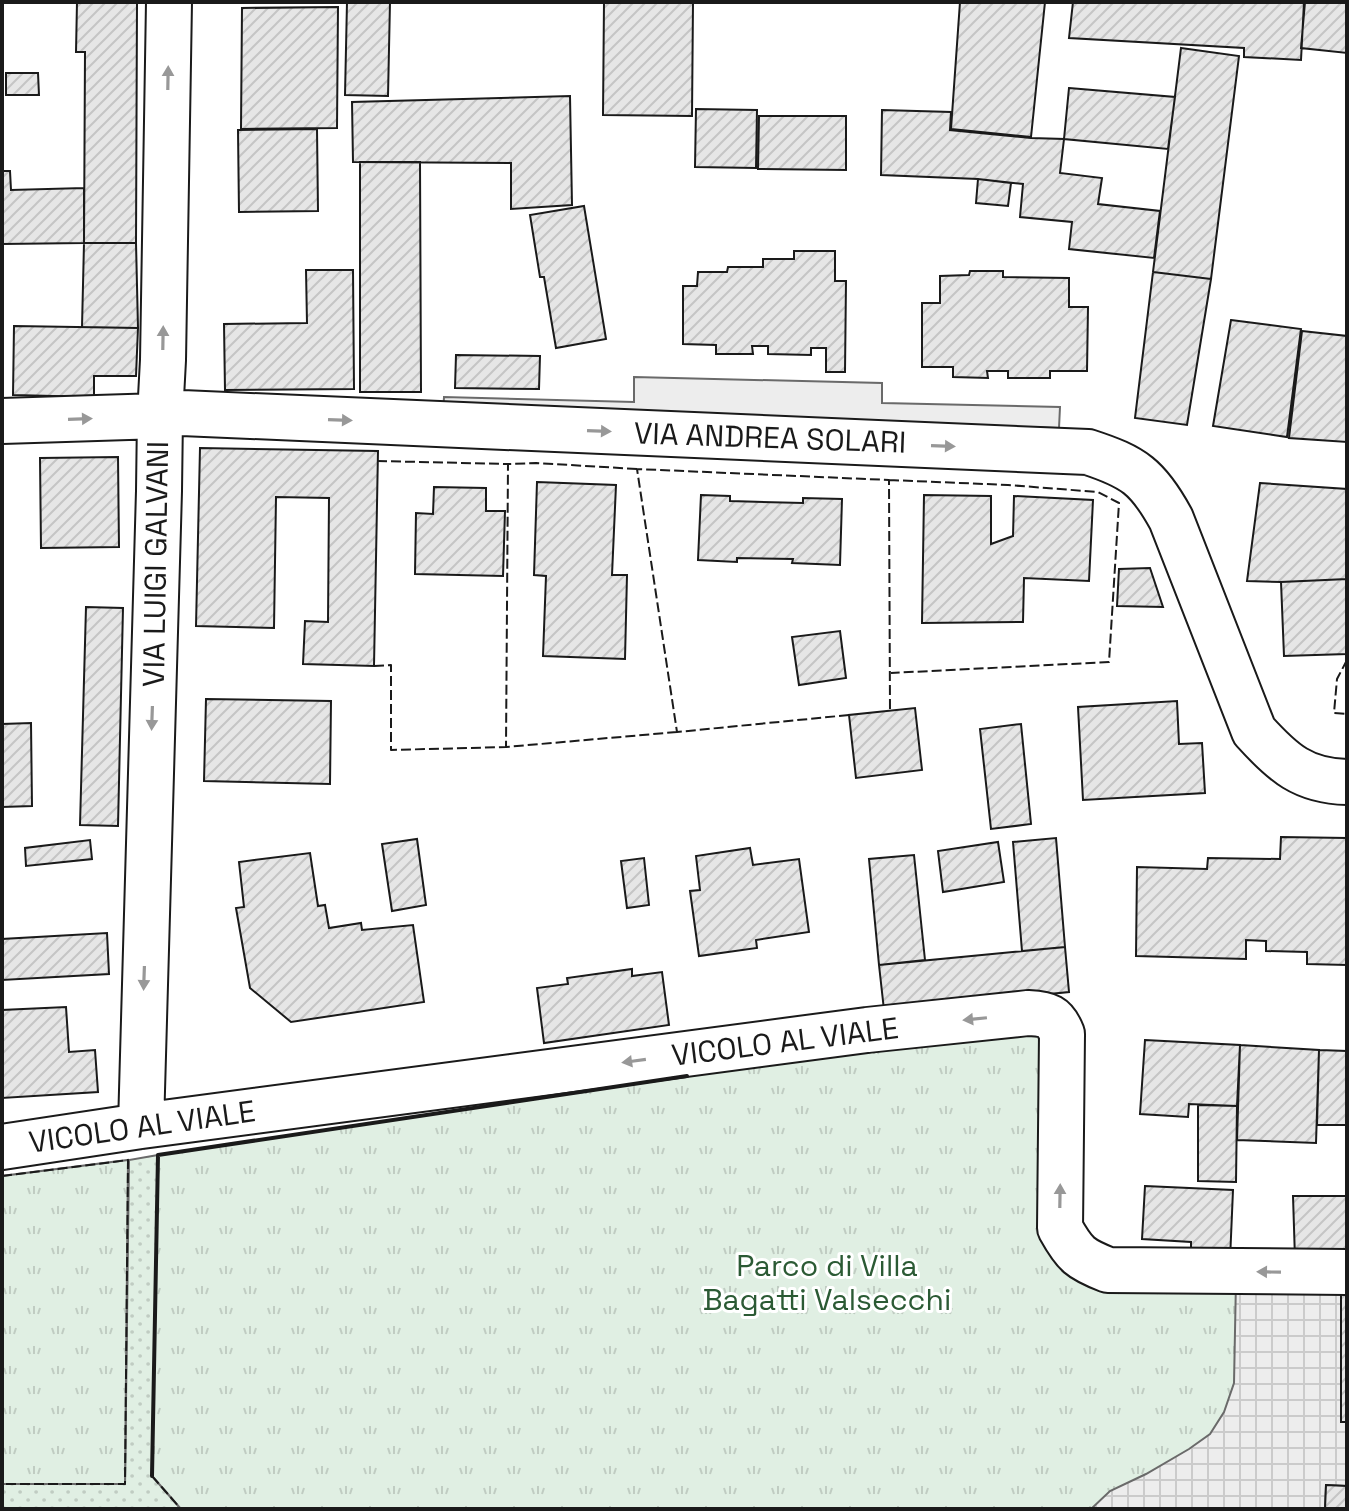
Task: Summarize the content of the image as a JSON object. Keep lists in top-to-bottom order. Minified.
{"streets":{"street":["VIA ANDREA SOLARI","VIA LUIGI GALVANI","VICOLO AL VIALE"]},"crossings":[["VIA ANDREA SOLARI","VIA LUIGI GALVANI"],["VIA LUIGI GALVANI","VICOLO AL VIALE"]],"one_way":["VIA ANDREA SOLARI","VICOLO AL VIALE"],"parks":["Parco di Villa Bagatti Valsecchi"]}
